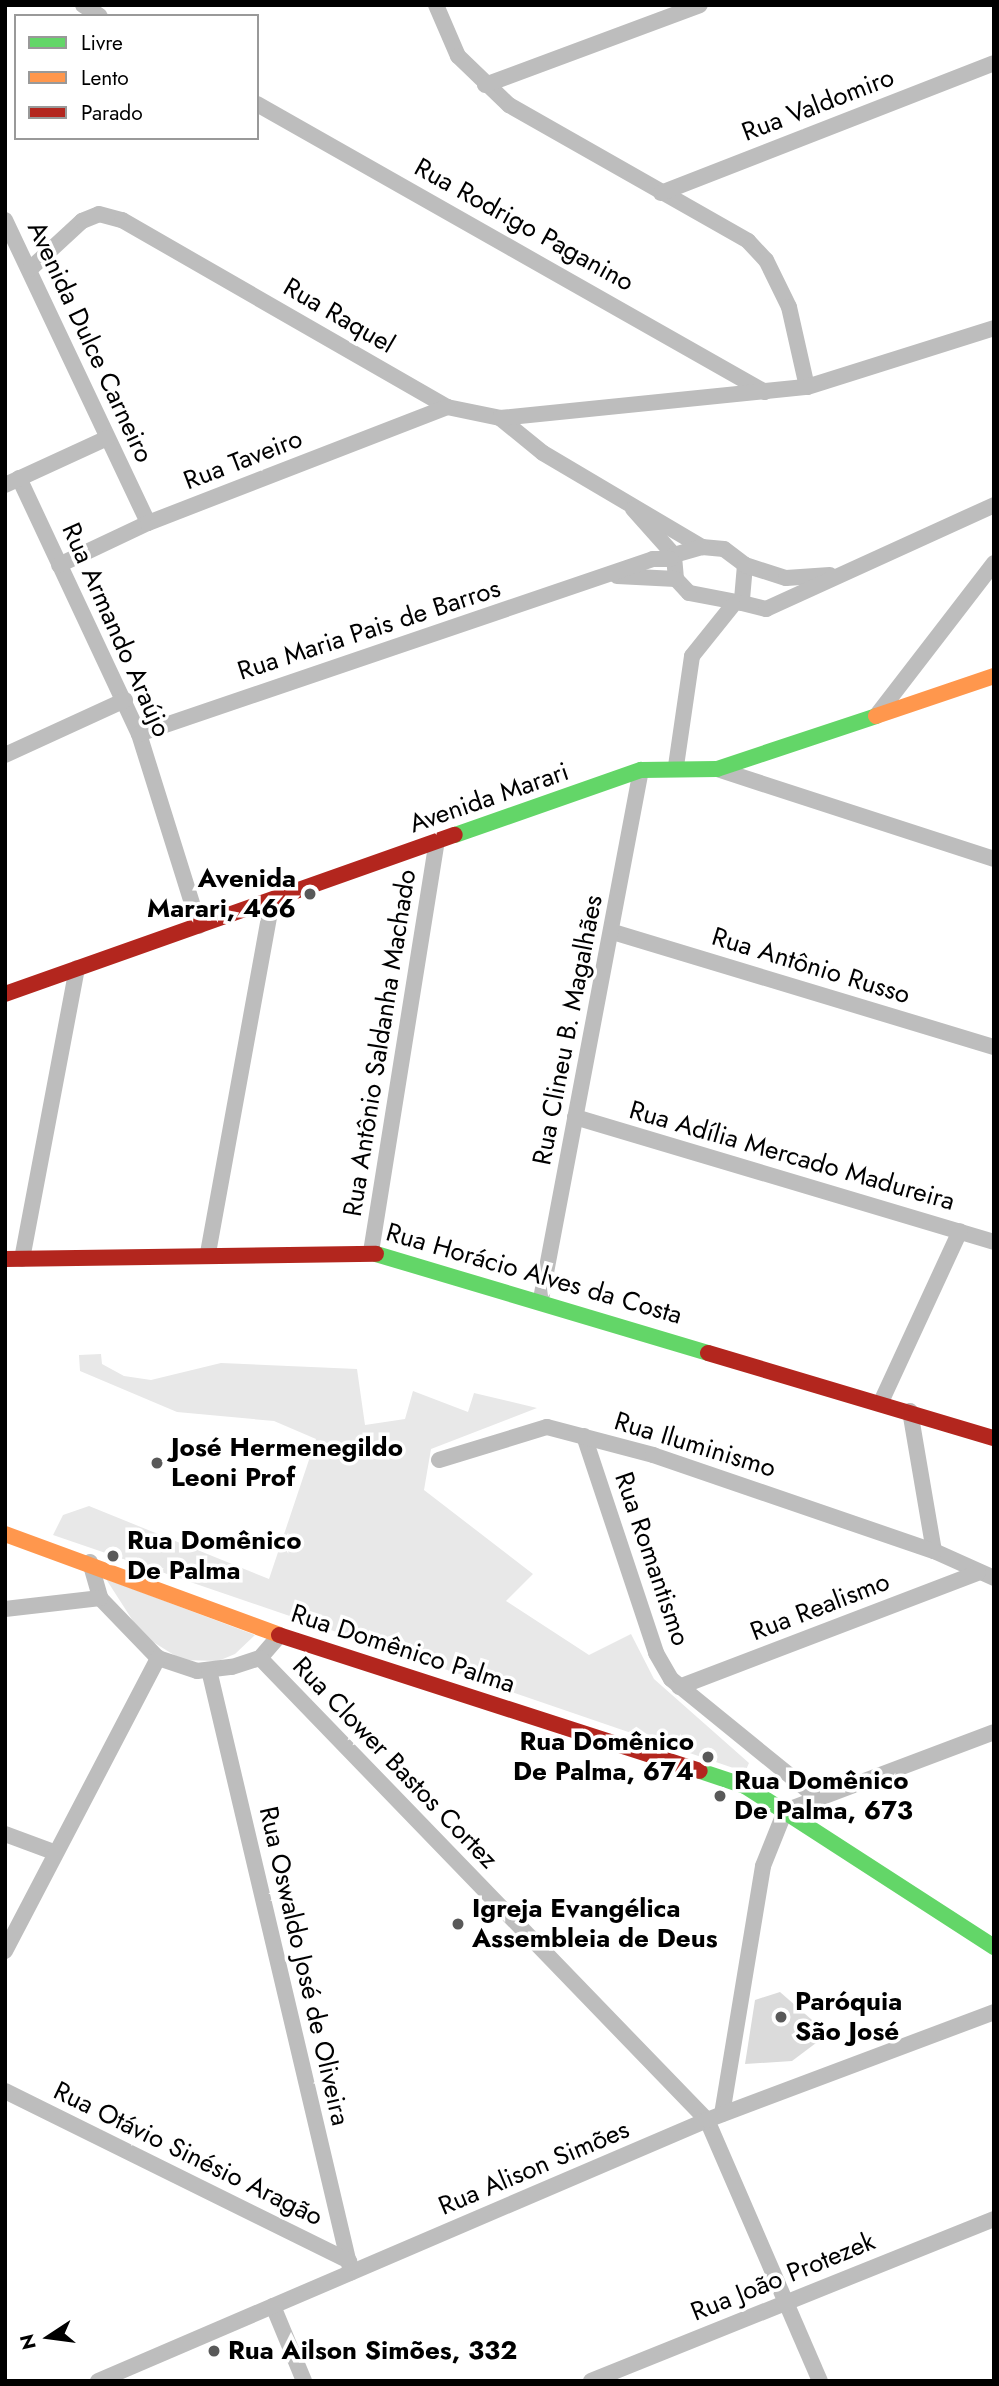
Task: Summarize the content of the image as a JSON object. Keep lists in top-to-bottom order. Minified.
{"streets":{"street":["Rua Valdomiro","Rua Rodrigo Paganino","Rua Raquel","Avenida Dulce Carneiro","Rua Taveiro","Rua Armando Araújo","Rua Maria Pais de Barros","Avenida Marari","Rua Antônio Russo","Rua Clineu B. Magalhães","Rua Antônio Saldanha Machado","Rua Adília Mercado Madureira","Rua Horácio Alves da Costa","Rua Iluminismo","Rua Romantismo","Rua Realismo","Rua Domênico Palma","Rua Clower Bastos Cortez","Rua Oswaldo José de Oliveira","Rua Otávio Sinésio Aragão","Rua Alison Simões","Rua João Protezek"]},"crossings":[["Rua Raquel","Avenida Dulce Carneiro"],["Rua Raquel","Rua Taveiro"],["Rua Raquel","Rua Maria Pais de Barros"],["Avenida Dulce Carneiro","Rua Taveiro"],["Rua Taveiro","Rua Armando Araújo"],["Rua Armando Araújo","Rua Maria Pais de Barros"],["Rua Armando Araújo","Avenida Marari"],["Avenida Marari","Rua Clineu B. Magalhães"],["Avenida Marari","Rua Antônio Saldanha Machado"],["Rua Antônio Russo","Rua Clineu B. Magalhães"],["Rua Clineu B. Magalhães","Rua Adília Mercado Madureira"],["Rua Clineu B. Magalhães","Rua Horácio Alves da Costa"],["Rua Antônio Saldanha Machado","Rua Horácio Alves da Costa"],["Rua Iluminismo","Rua Romantismo"],["Rua Iluminismo","Rua Realismo"],["Rua Romantismo","Rua Realismo"],["Rua Clower Bastos Cortez","Rua Alison Simões"],["Rua Clower Bastos Cortez","Rua João Protezek"],["Rua Oswaldo José de Oliveira","Rua Otávio Sinésio Aragão"],["Rua Oswaldo José de Oliveira","Rua Alison Simões"],["Rua Otávio Sinésio Aragão","Rua Alison Simões"]],"places":["Avenida Marari, 466","José Hermenegildo Leoni Prof","Rua Domênico De Palma","Rua Domênico De Palma, 674","Rua Domênico De Palma, 673","Igreja Evangélica Assembleia de Deus","Paróquia São José","Rua Ailson Simões, 332"],"legend":["Livre","Lento","Parado"],"north":"left"}
